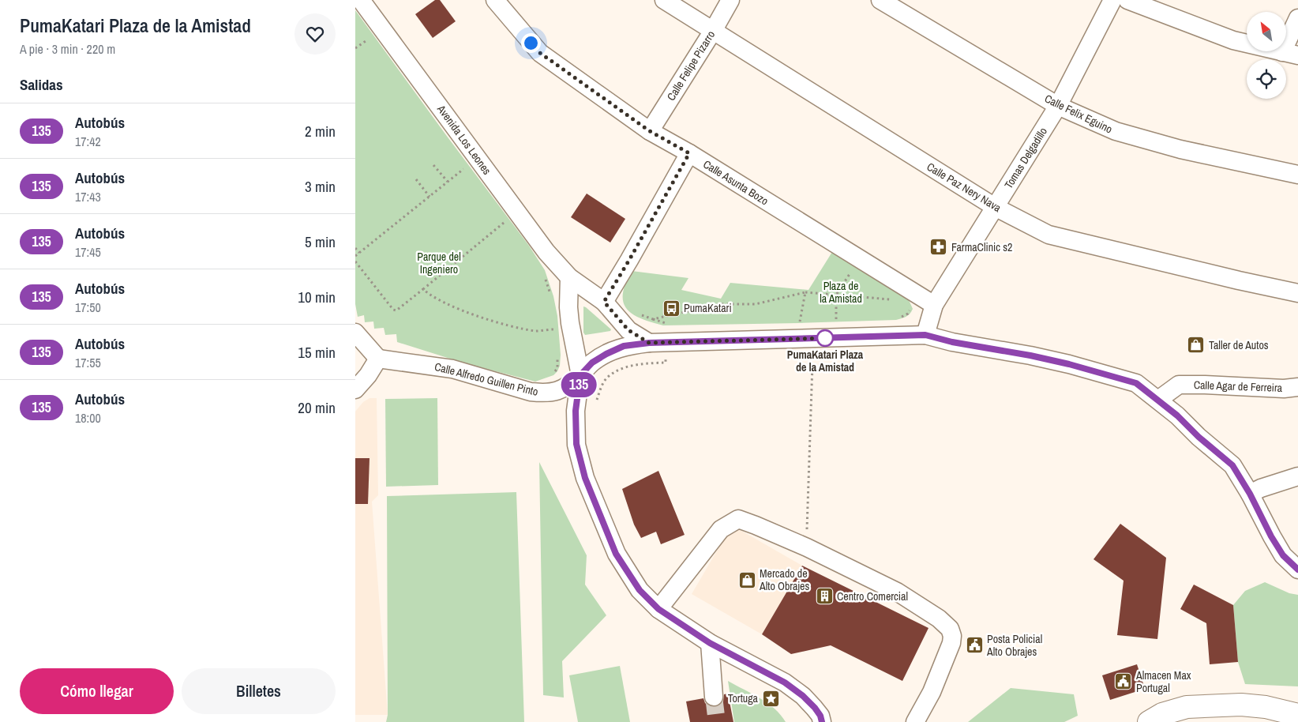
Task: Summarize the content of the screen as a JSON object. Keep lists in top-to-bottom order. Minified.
{"streets":{"street":["Calle Felipe Pizarro","Calle Felix Eguino","Avenida Los Leones","Tomas Delgadillo","Calle Asunta Bozo","Calle Paz Nery Nava","Calle Alfredo Guillen Pinto","Calle Agar de Ferreira"]},"crossings":[["Calle Felipe Pizarro","Calle Asunta Bozo"],["Calle Felipe Pizarro","Calle Paz Nery Nava"],["Calle Felix Eguino","Tomas Delgadillo"],["Avenida Los Leones","Calle Alfredo Guillen Pinto"],["Tomas Delgadillo","Calle Asunta Bozo"],["Tomas Delgadillo","Calle Paz Nery Nava"],["Tomas Delgadillo","Calle Alfredo Guillen Pinto"],["Calle Alfredo Guillen Pinto","Calle Agar de Ferreira"]],"parks":["Parque del Ingeniero","Plaza de la Amistad"],"places":{"pharmacy":["FarmaClinic s2"],"bus stop":["PumaKatari"],"other":["PumaKatari Plaza de la Amistad"],"shop":["Taller de Autos","Mercado de Alto Obrajes"],"building":["Centro Comercial"],"public building":["Posta Policial Alto Obrajes","Almacen Max Portugal"],"place":["Tortuga"]},"lines":["bus line 135"],"north":"top left","page":{"heading":[["PumaKatari Plaza de la Amistad","A pie · 3 min · 220 m"],"Salidas"],"on_map":"135","list":[{"mark":"135","name":"Autobús","note":"17:42","value":"2 min"},{"mark":"135","name":"Autobús","note":"17:43","value":"3 min"},{"mark":"135","name":"Autobús","note":"17:45","value":"5 min"},{"mark":"135","name":"Autobús","note":"17:50","value":"10 min"},{"mark":"135","name":"Autobús","note":"17:55","value":"15 min"},{"mark":"135","name":"Autobús","note":"18:00","value":"20 min"}],"buttons":["Cómo llegar","Billetes"]}}
